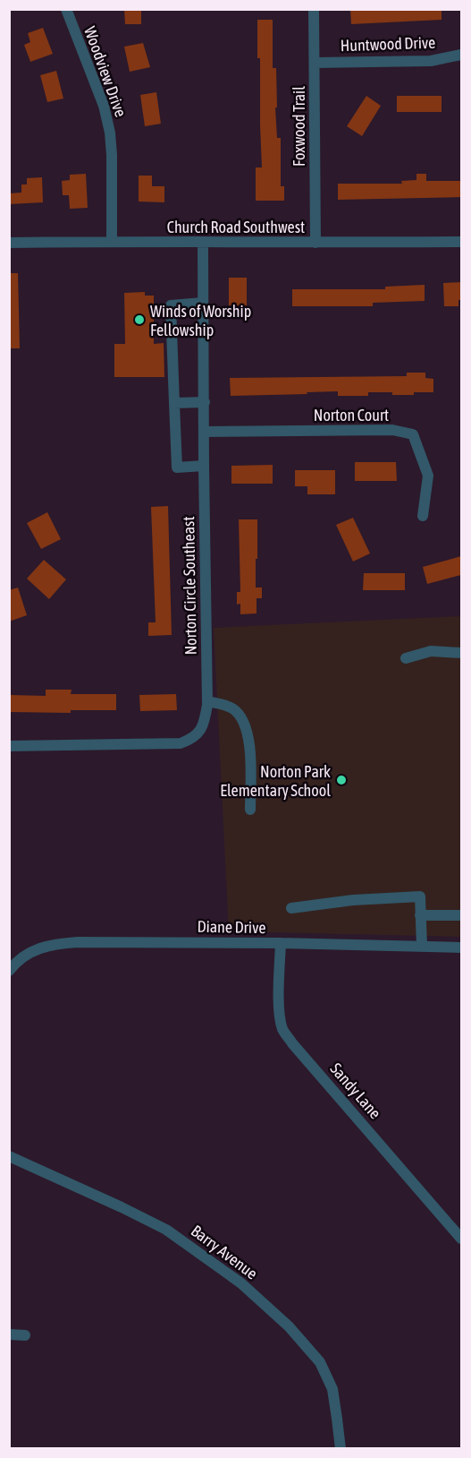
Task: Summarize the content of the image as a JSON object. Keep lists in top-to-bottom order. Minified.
{"streets":{"street":["Huntwood Drive","Woodview Drive","Foxwood Trail","Church Road Southwest","Norton Court","Norton Circle Southeast","Diane Drive","Sandy Lane","Barry Avenue"]},"crossings":[["Huntwood Drive","Foxwood Trail"],["Woodview Drive","Church Road Southwest"],["Foxwood Trail","Church Road Southwest"],["Church Road Southwest","Norton Circle Southeast"],["Norton Court","Norton Circle Southeast"],["Diane Drive","Sandy Lane"]],"places":["Winds of Worship Fellowship","Norton Park Elementary School"]}
